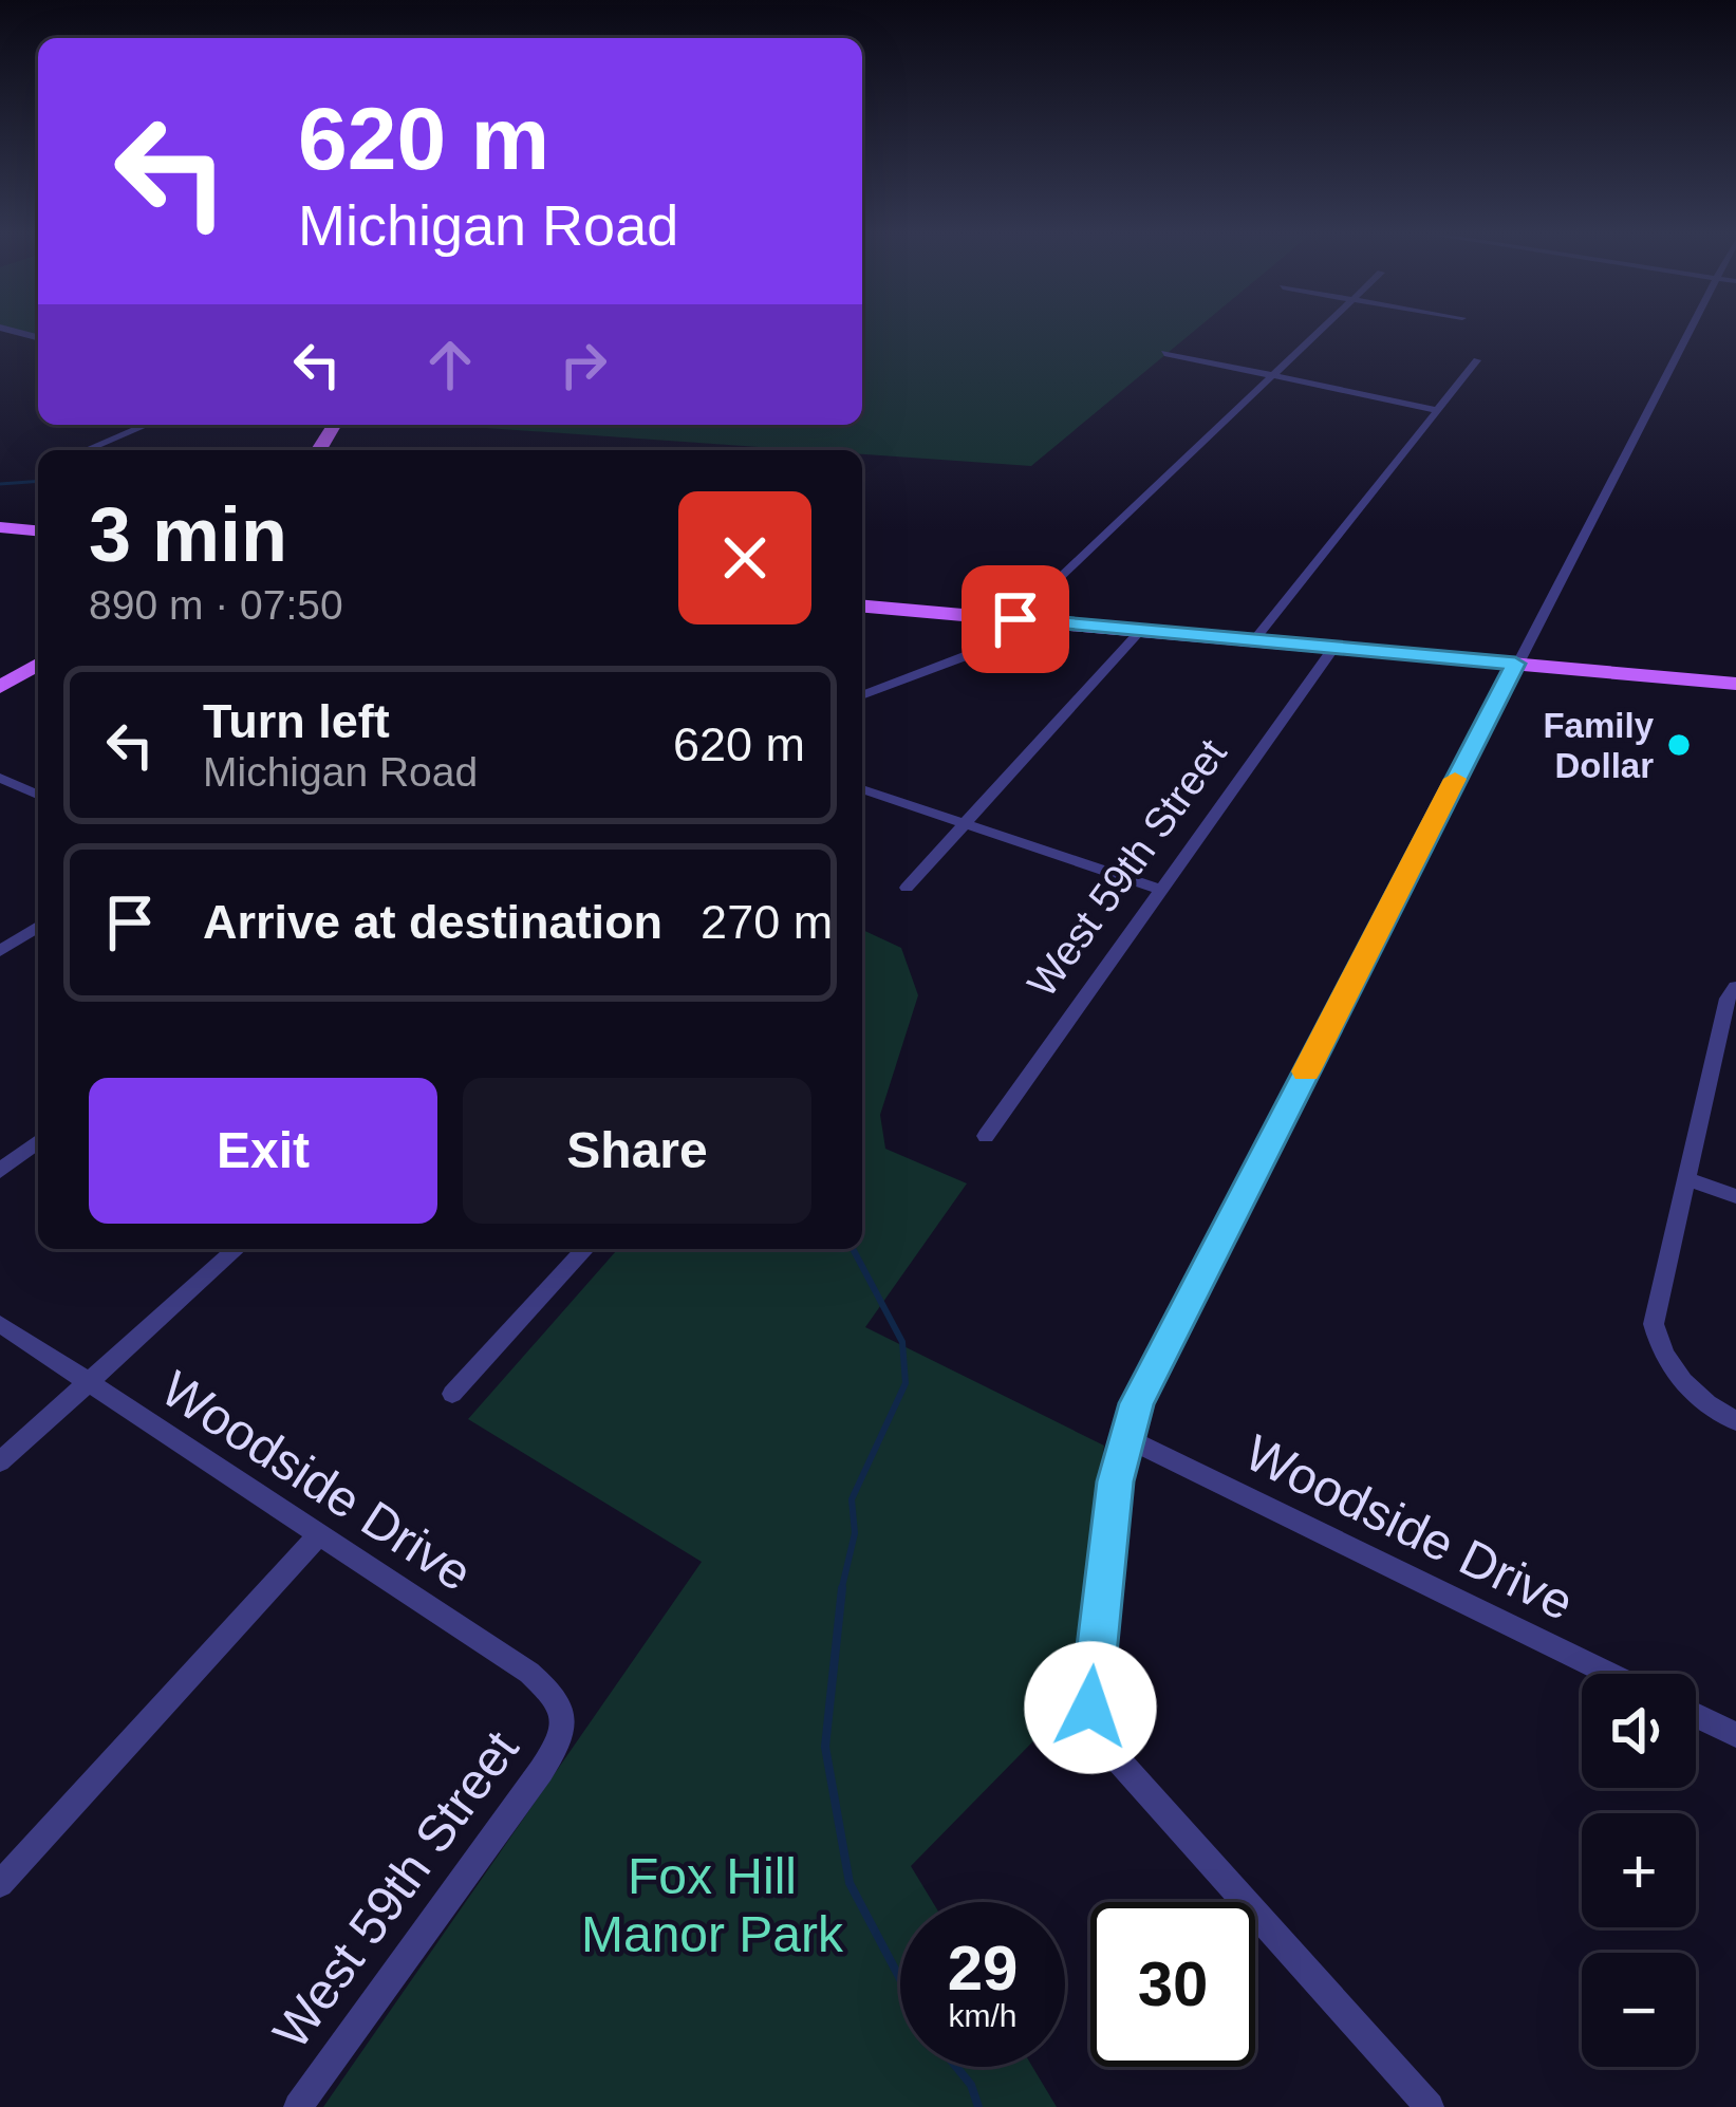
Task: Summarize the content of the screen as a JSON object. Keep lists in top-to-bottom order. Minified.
{"streets":{"street":["West 59th Street","Woodside Drive"]},"crossings":[["West 59th Street","Woodside Drive"]],"parks":["Fox Hill Manor Park"],"places":["Family Dollar"],"page":{"turn":["620 m","Michigan Road"],"heading":["3 min","890 m · 07:50"],"list":[{"name":"Turn left","note":"Michigan Road","value":"620 m"},{"name":"Arrive at destination","value":"270 m"}],"buttons":["Exit","Share"],"map_buttons":["+","−"],"speed":"29 km/h","limit":"30"}}
